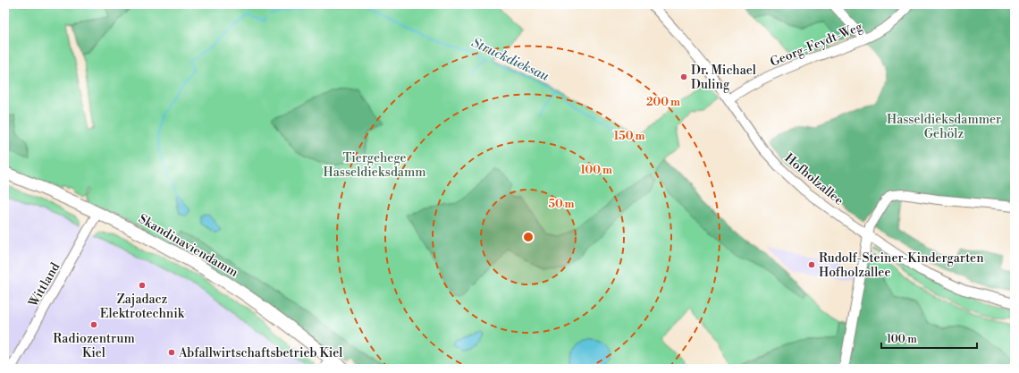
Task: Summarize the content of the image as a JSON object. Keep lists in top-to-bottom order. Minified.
{"streets":{"main road":["Skandinaviendamm"],"street":["Georg-Feydt-Weg","Hofholzallee","Wittland"]},"crossings":[["Georg-Feydt-Weg","Hofholzallee"],["Skandinaviendamm","Wittland"]],"water":["Struckdieksau"],"parks":["Hasseldieksdammer Gehölz","Tiergehege Hasseldieksdamm"],"places":["Dr. Michael Duling","Rudolf-Steiner-Kindergarten Hofholzallee","Zajadacz Elektrotechnik","Radiozentrum Kiel","Abfallwirtschaftsbetrieb Kiel"],"scale_bar":"100 m","rings":["200 m","150 m","100 m","50 m"]}
